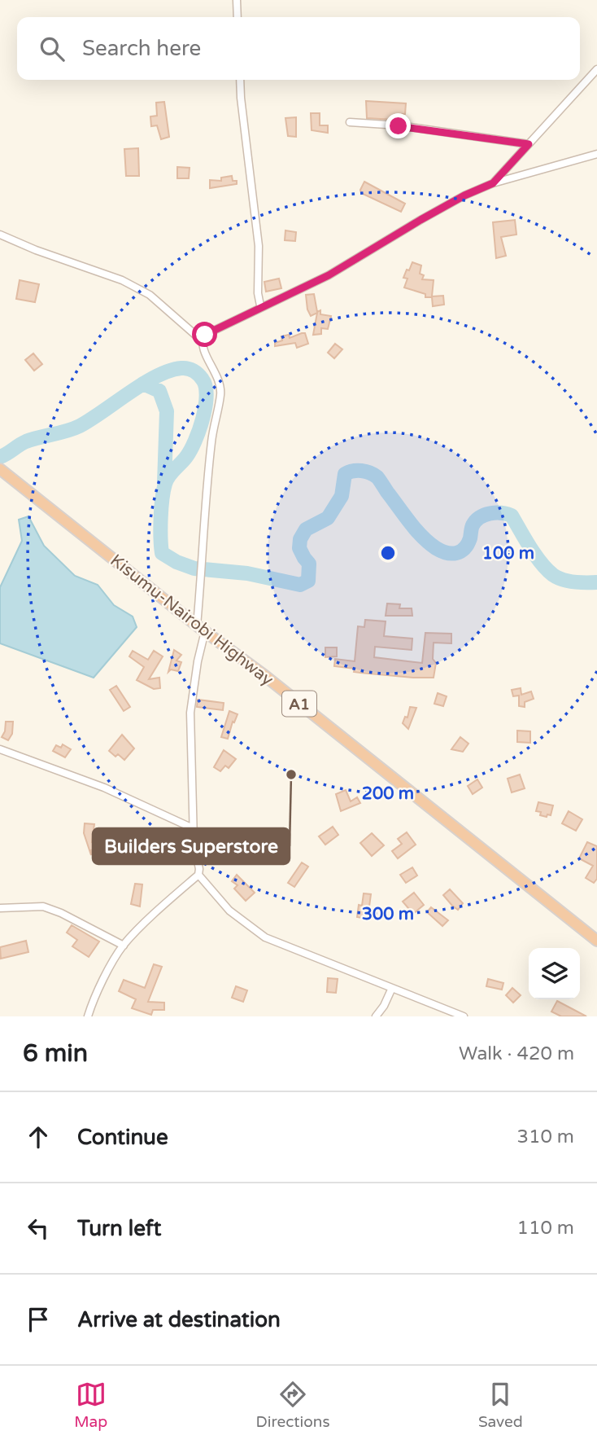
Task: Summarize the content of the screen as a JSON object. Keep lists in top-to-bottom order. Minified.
{"streets":{"highway":["Kisumu-Nairobi Highway","A1"]},"places":["Builders Superstore"],"page":{"search":"Search here","heading":["6 min","Walk · 420 m"],"list":[["Continue","310 m"],["Turn left","110 m"],"Arrive at destination"],"nav":["Map","Directions","Saved"]},"rings":["100 m","200 m","300 m"]}
